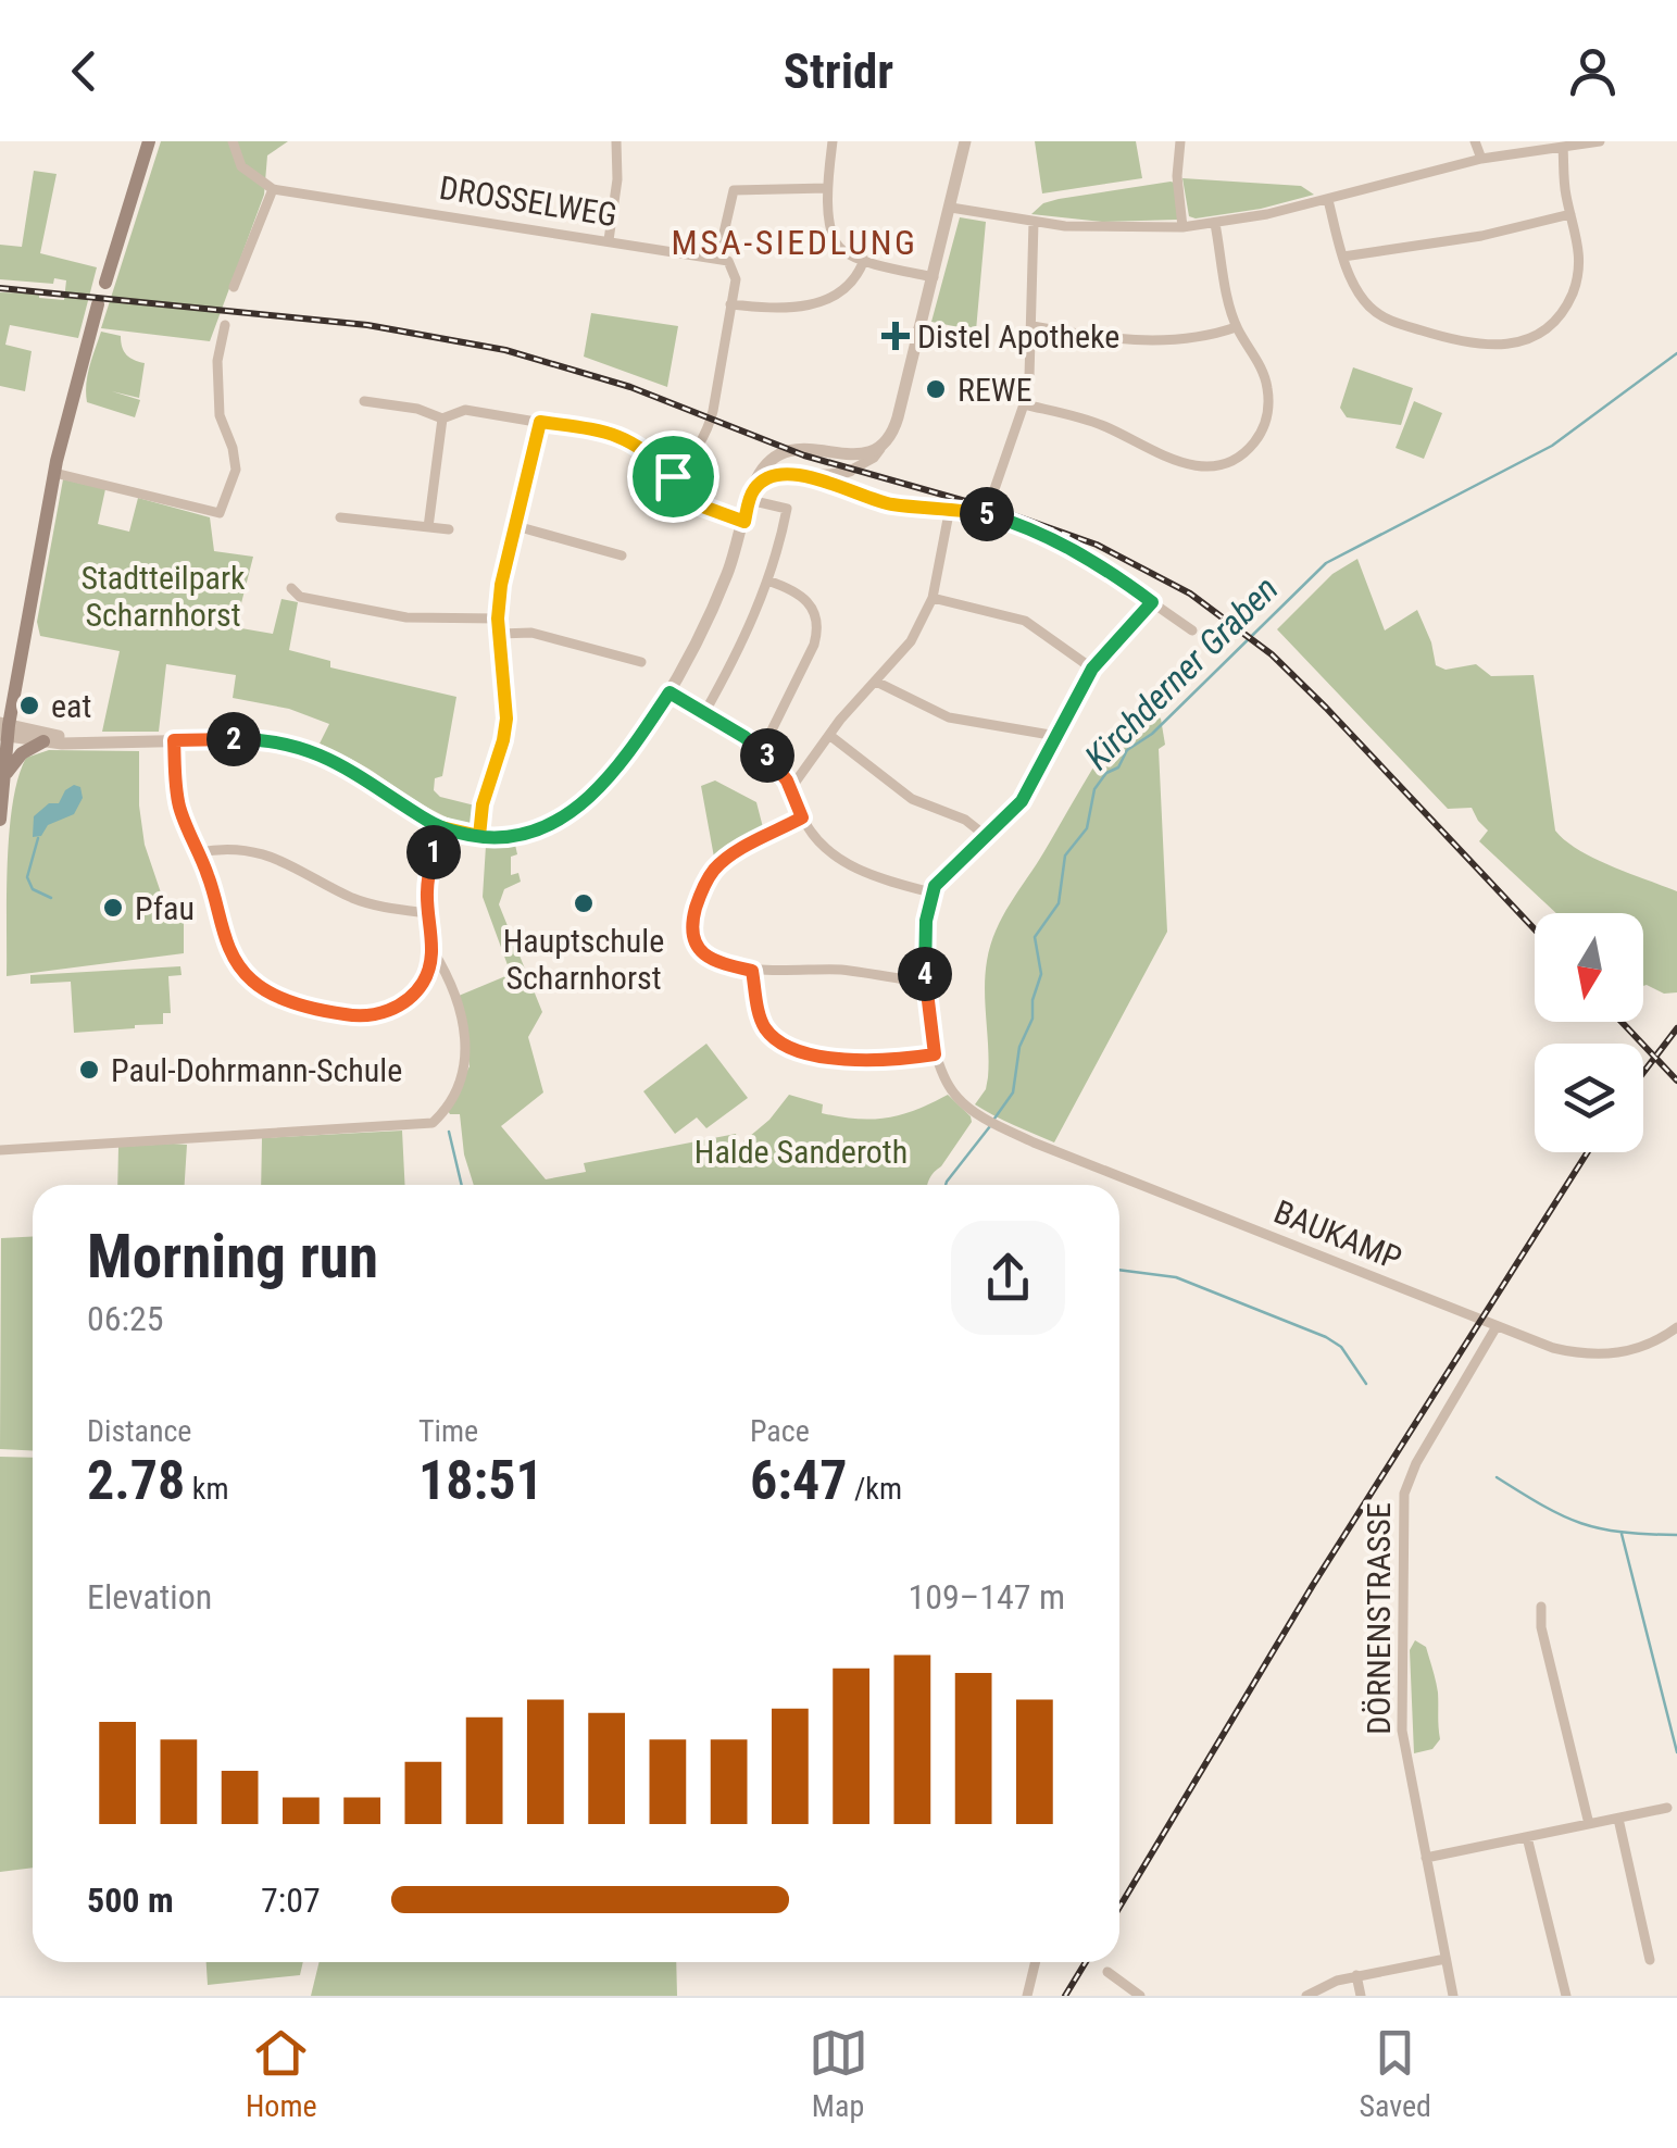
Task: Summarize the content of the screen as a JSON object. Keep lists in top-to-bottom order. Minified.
{"streets":{"street":["DROSSELWEG","BAUKAMP","DÖRNENSTRASSE"]},"crossings":[["BAUKAMP","DÖRNENSTRASSE"]],"districts":["MSA-SIEDLUNG"],"water":["Kirchderner Graben"],"parks":["Stadtteilpark Scharnhorst","Halde Sanderoth"],"places":{"health":["Distel Apotheke"],"other":["REWE","eat","Hauptschule Scharnhorst","Pfau","Paul-Dohrmann-Schule"]},"north":"bottom","page":{"header":"Stridr","pins":["5","2","3","1","4"],"heading":["Morning run","06:25"],"stats":[["Distance","2.78 km"],["Time","18:51"],["Pace","6:47 /km"]],"chart":["Elevation","109–147 m"],"list":[{"name":"500 m","note":"7:07"}],"tabs":["Home","Map","Saved"]}}
